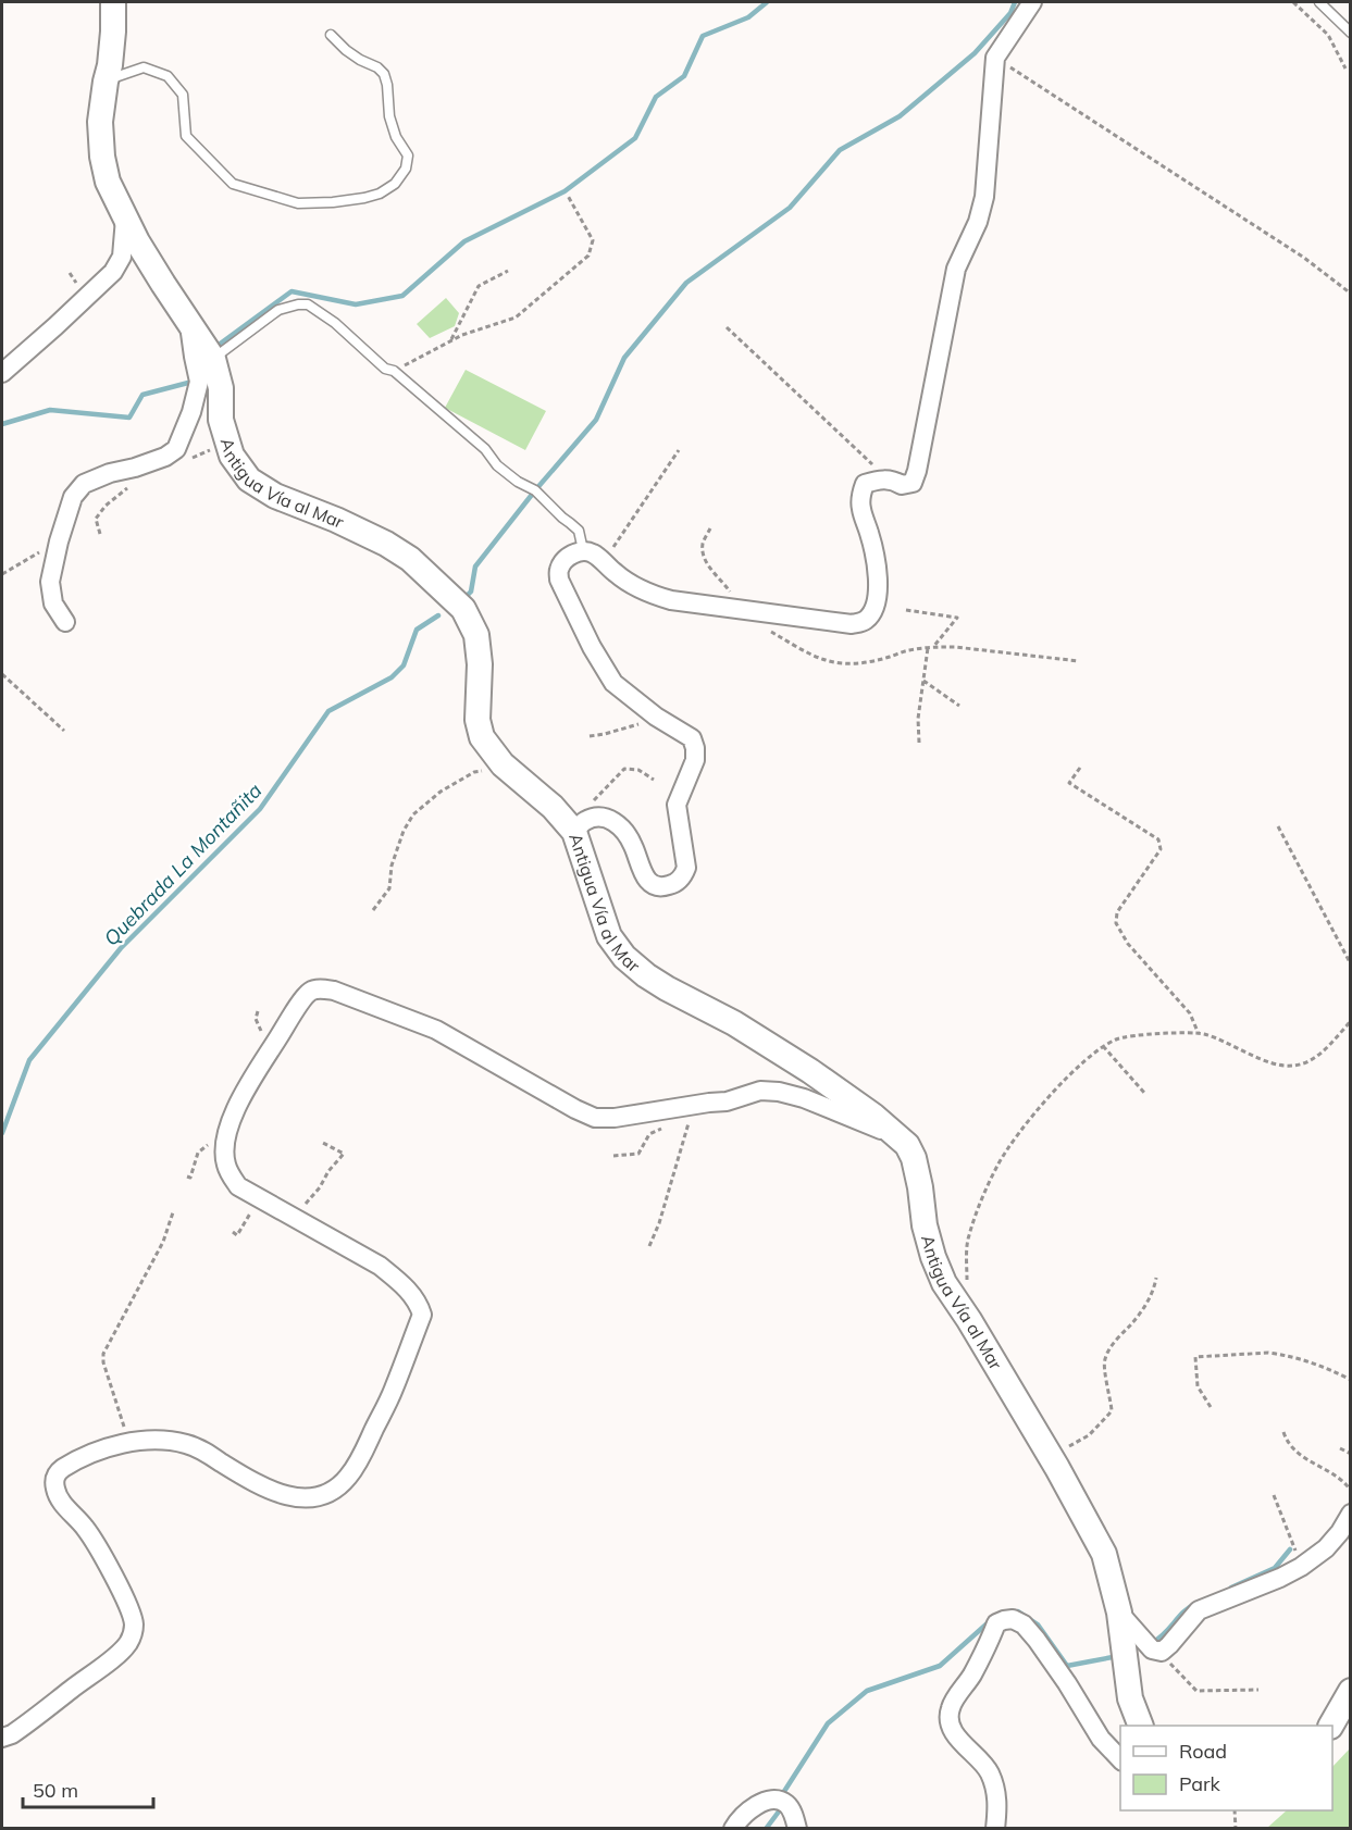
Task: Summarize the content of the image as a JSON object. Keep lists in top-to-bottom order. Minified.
{"streets":{"main road":["Antigua Vía al Mar"]},"water":["Quebrada La Montañita"],"legend":["Road","Park"],"scale_bar":"50 m"}
